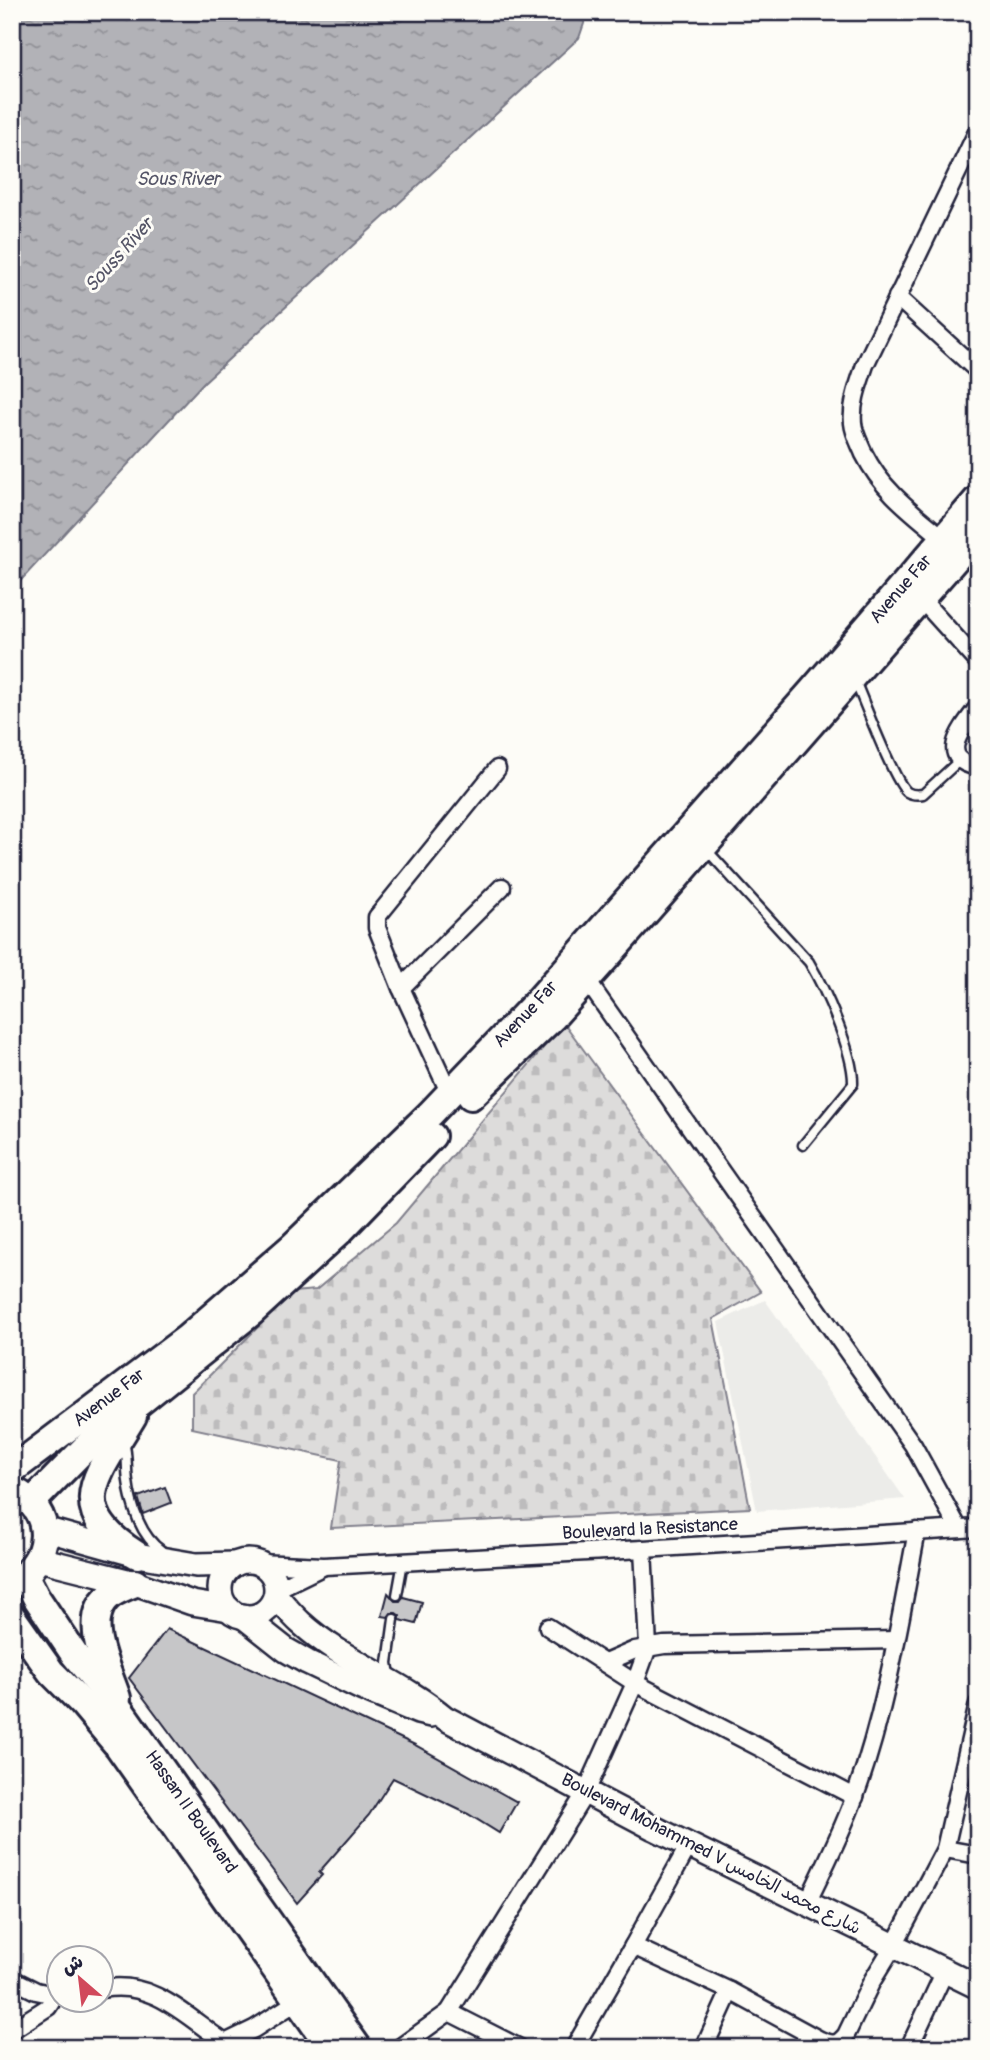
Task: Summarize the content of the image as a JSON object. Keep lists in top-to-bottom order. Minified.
{"streets":{"main road":["Avenue Far","Hassan II Boulevard","Boulevard Mohammed V شارع محمد الخامس"],"street":["Boulevard la Resistance"]},"crossings":[["Boulevard la Resistance","Boulevard Mohammed V شارع محمد الخامس"],["Hassan II Boulevard","Boulevard Mohammed V شارع محمد الخامس"]],"water":["Sous River","Souss River"],"north":"top left"}
